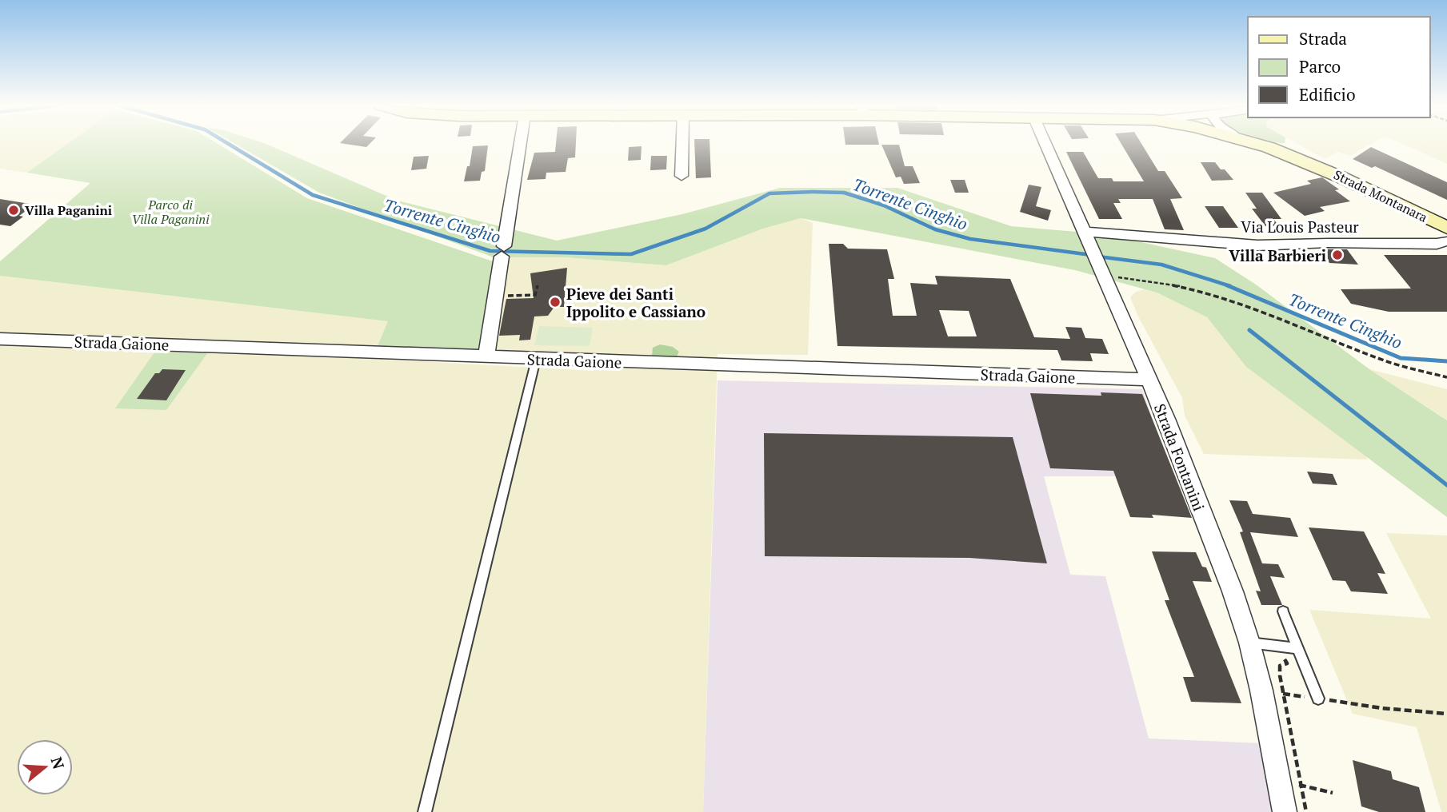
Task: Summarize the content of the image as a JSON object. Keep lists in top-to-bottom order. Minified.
{"streets":{"main road":["Strada Montanara"],"street":["Via Louis Pasteur","Strada Gaione","Strada Fontanini"]},"crossings":[["Via Louis Pasteur","Strada Fontanini"],["Strada Gaione","Strada Fontanini"]],"water":["Torrente Cinghio"],"parks":["Parco di Villa Paganini"],"places":["Villa Paganini","Villa Barbieri","Pieve dei Santi Ippolito e Cassiano"],"legend":["Strada","Parco","Edificio"],"north":"right"}
